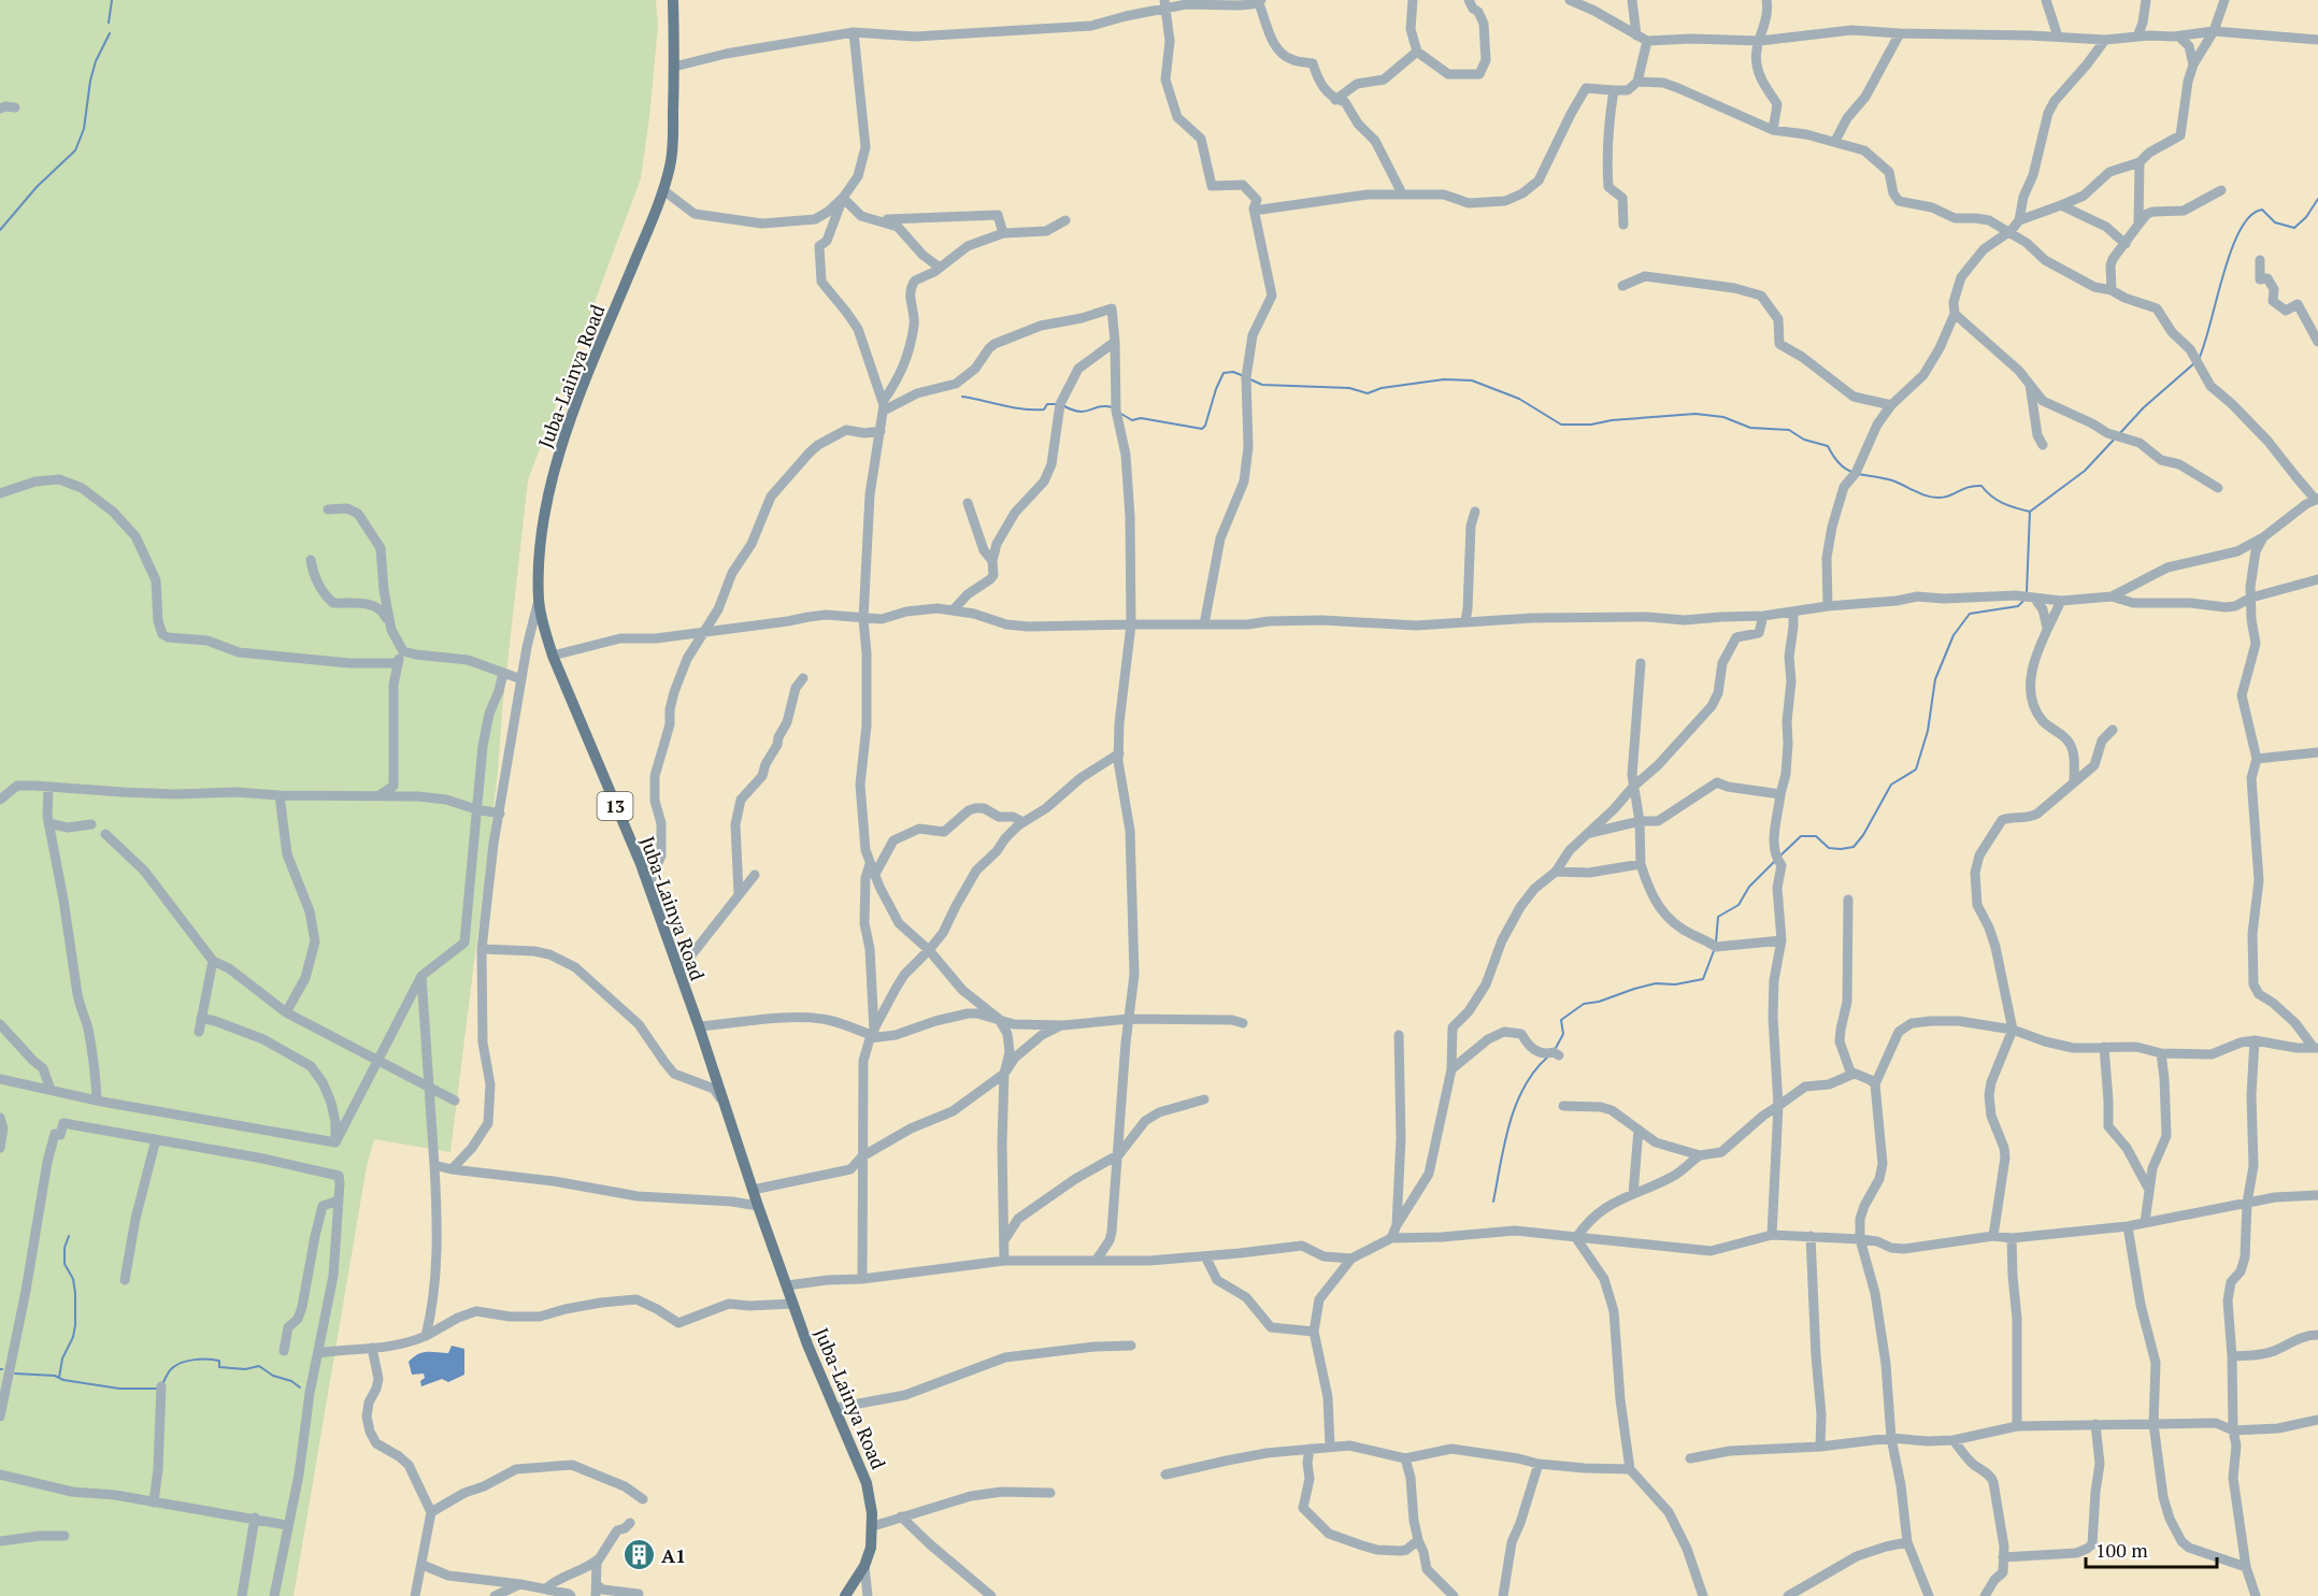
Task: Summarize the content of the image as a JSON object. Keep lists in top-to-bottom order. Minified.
{"streets":{"main road":["Juba-Lainya Road","13"]},"places":{"building":["A1"]},"scale_bar":"100 m"}
